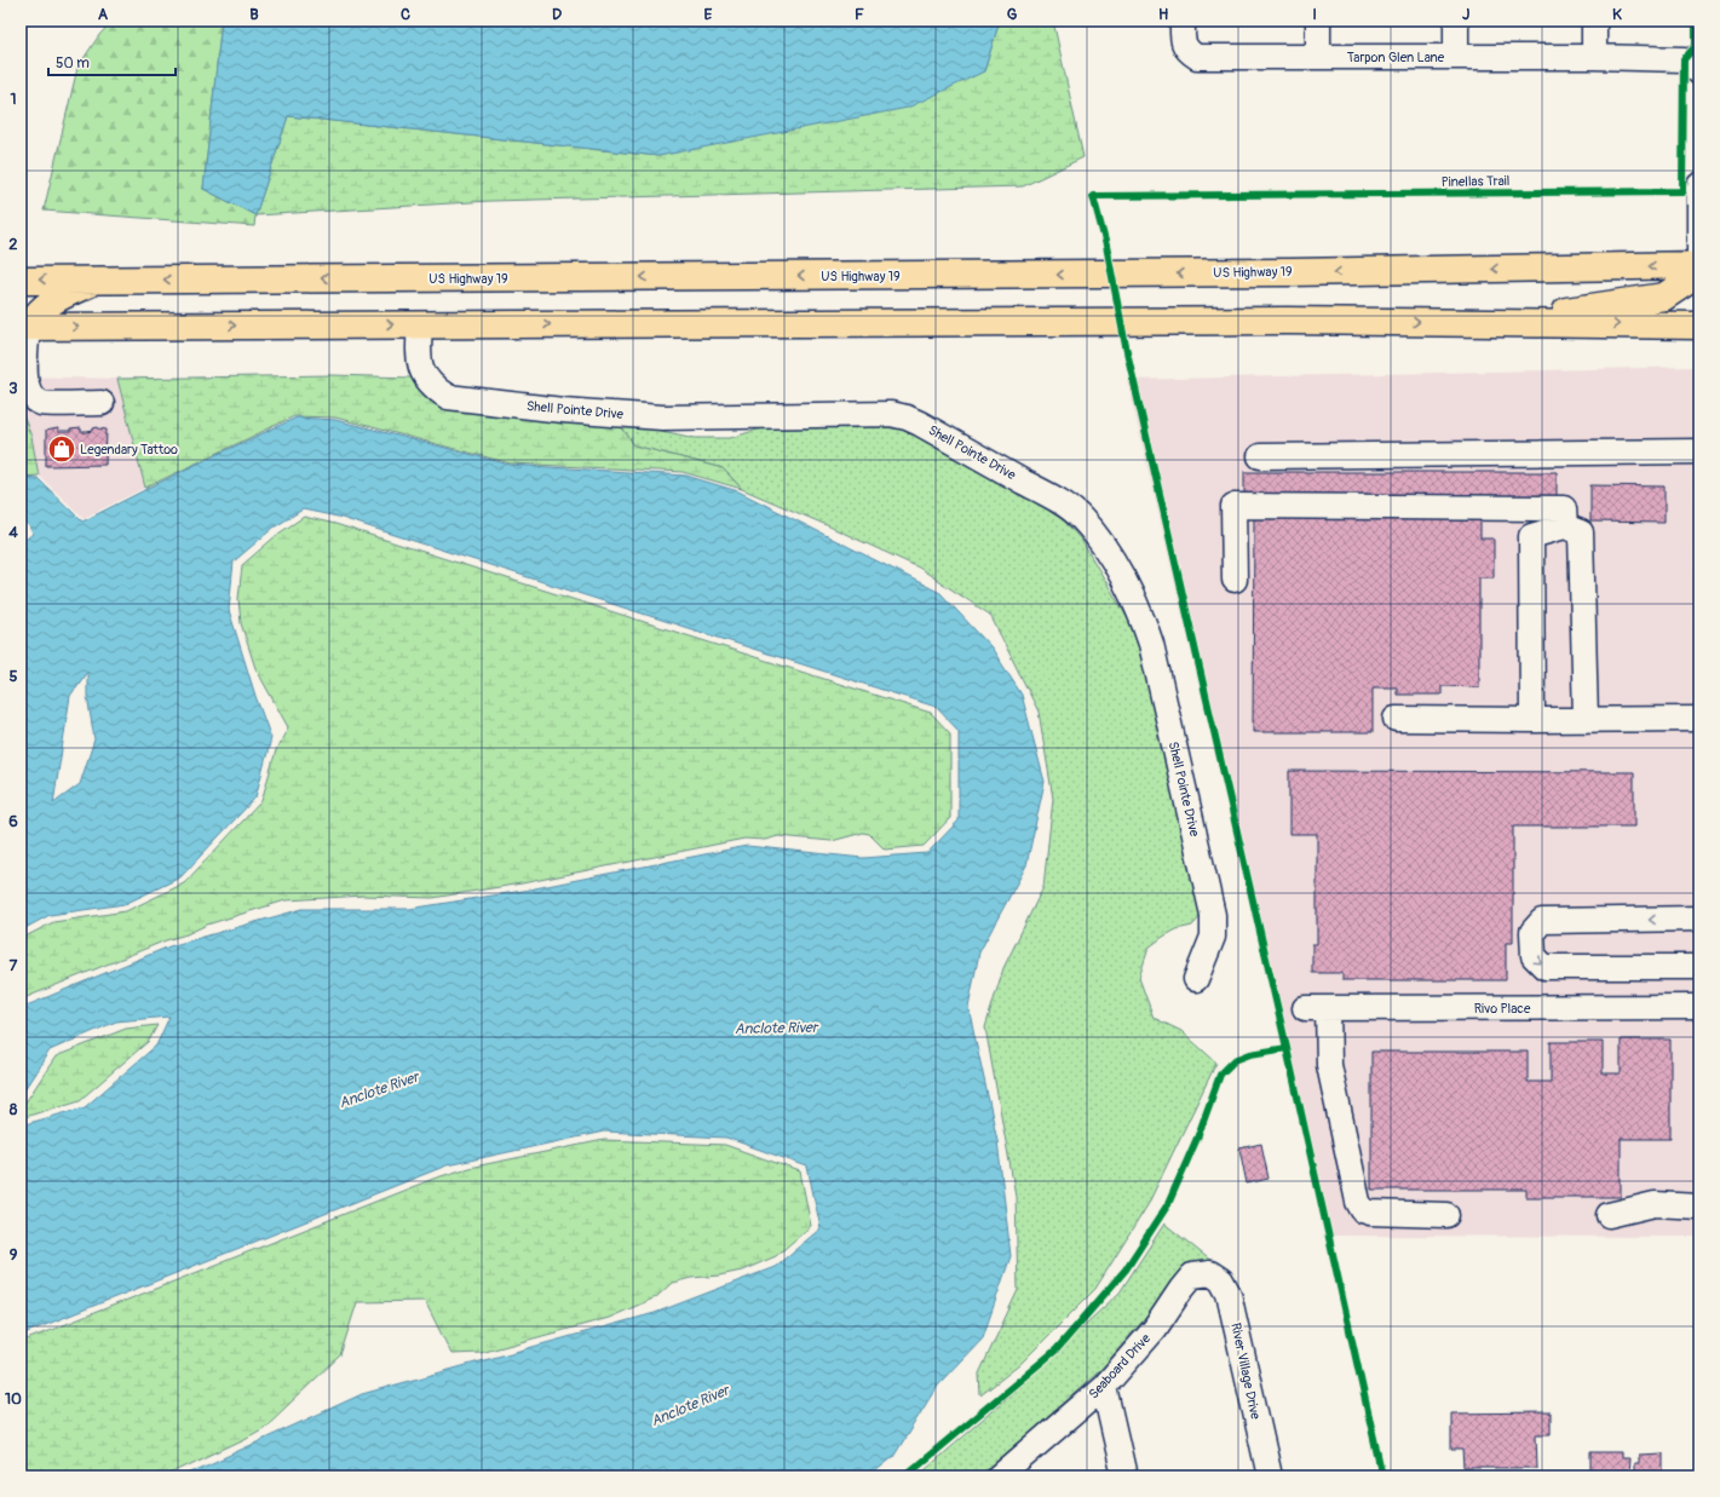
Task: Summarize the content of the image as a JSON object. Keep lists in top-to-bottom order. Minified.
{"streets":{"highway":["US Highway 19"],"street":["Tarpon Glen Lane","Shell Pointe Drive","Rivo Place","Seaboard Drive","River Village Drive"],"cycle path":["Pinellas Trail"]},"crossings":[["Seaboard Drive","River Village Drive"]],"water":["Anclote River"],"places":{"shop":["Legendary Tattoo"]},"scale_bar":"50 m","grid":{"columns":["A","B","C","D","E","F","G","H","I","J","K"],"rows":["1","2","3","4","5","6","7","8","9","10"]}}
